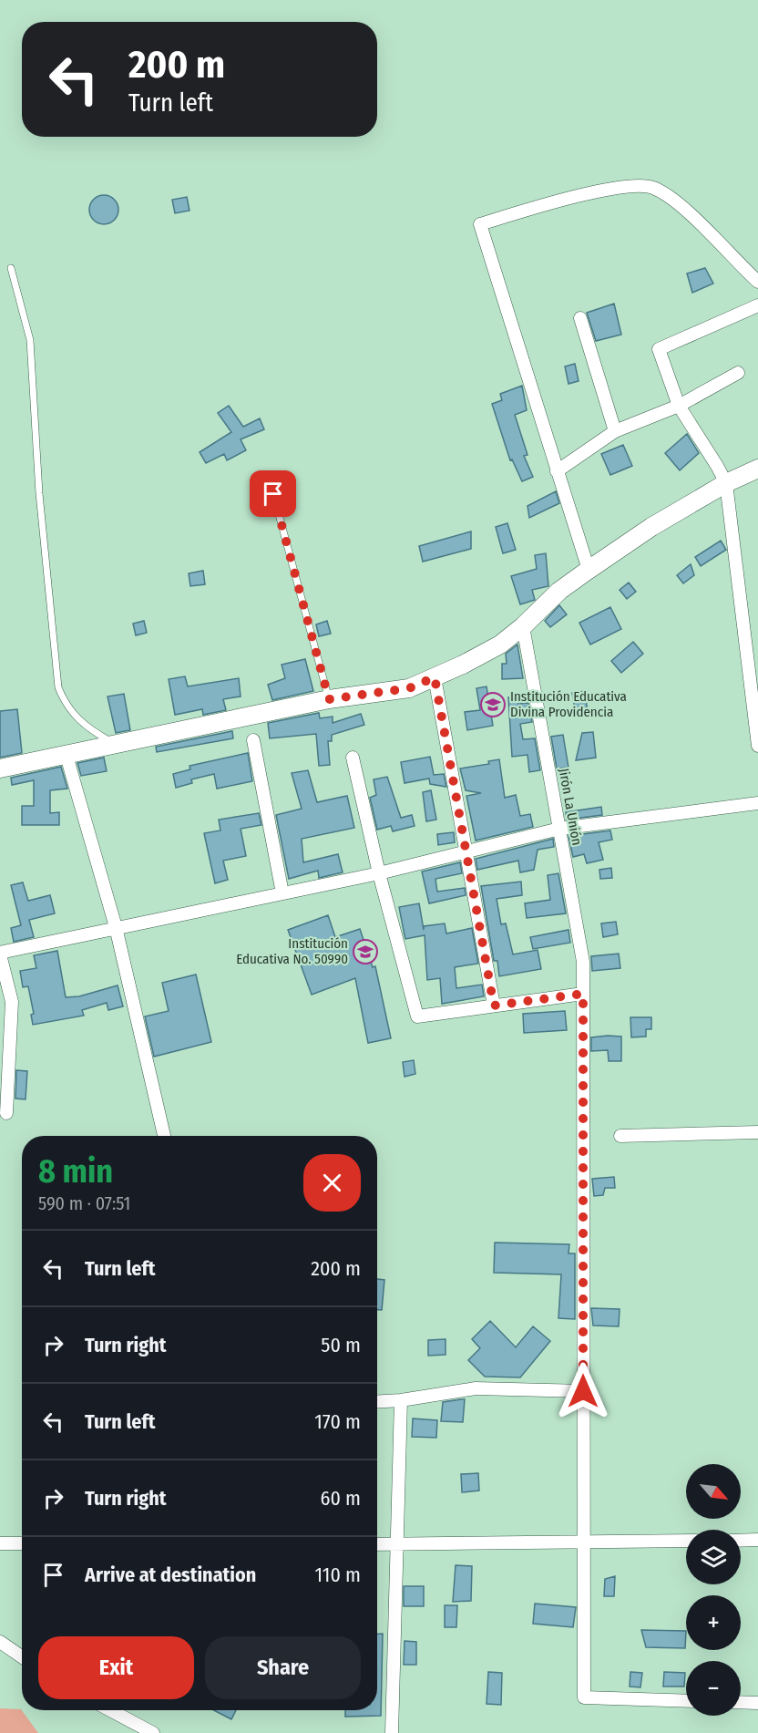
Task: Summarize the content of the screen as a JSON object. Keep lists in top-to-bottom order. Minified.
{"streets":{"street":["Jirón La Unión"]},"places":{"school or university":["Institución Educativa Divina Providencia","Institución Educativa No. 50990"]},"north":"bottom right","page":{"turn":["200 m","Turn left"],"heading":["8 min","590 m · 07:51"],"list":[{"name":"Turn left","value":"200 m"},{"name":"Turn right","value":"50 m"},{"name":"Turn left","value":"170 m"},{"name":"Turn right","value":"60 m"},{"name":"Arrive at destination","value":"110 m"}],"map_buttons":["+","−"],"buttons":["Exit","Share"]}}
